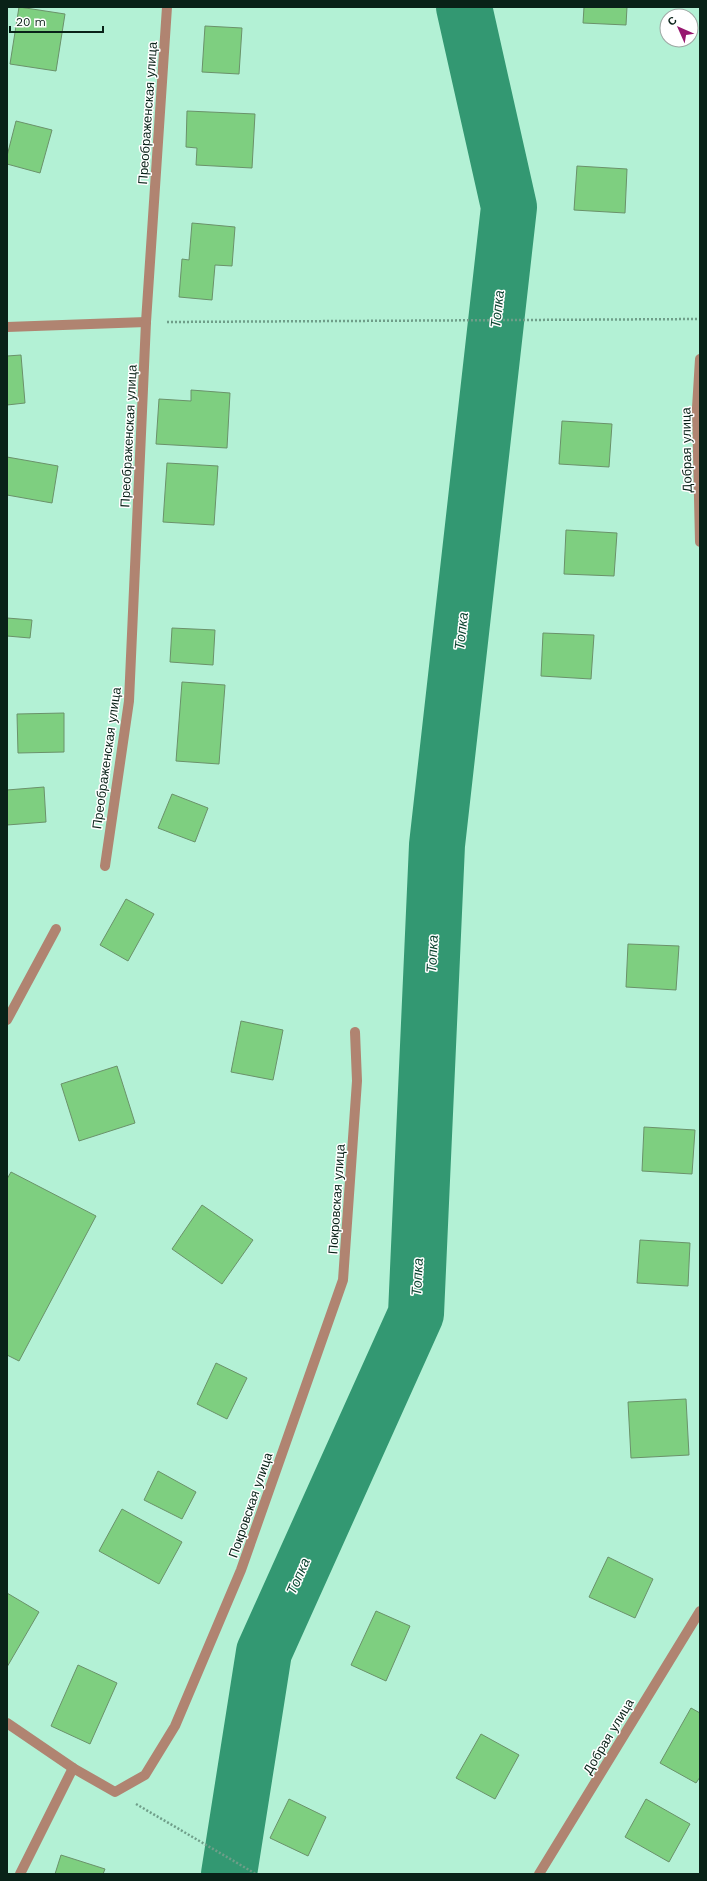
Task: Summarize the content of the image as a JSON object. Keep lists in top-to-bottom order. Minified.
{"streets":{"street":["Преображенская улица","Добрая улица","Покровская улица"]},"water":["Топка"],"scale_bar":"20 m","north":"top left"}
